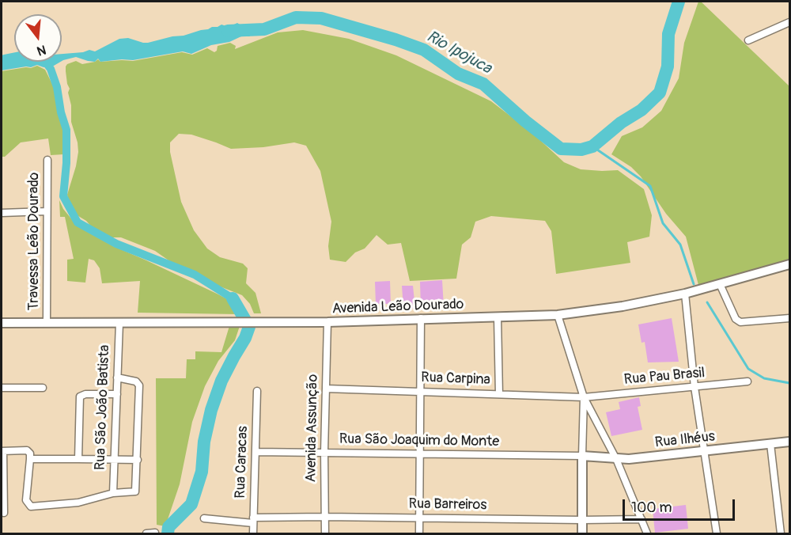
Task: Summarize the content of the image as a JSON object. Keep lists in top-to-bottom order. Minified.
{"streets":{"main road":["Avenida Leão Dourado","Rua Ilhéus"],"street":["Travessa Leão Dourado","Rua Pau Brasil","Rua Carpina","Rua São João Batista","Avenida Assunção","Rua São Joaquim do Monte","Rua Caracas","Rua Barreiros"]},"crossings":[["Travessa Leão Dourado","Avenida Leão Dourado"],["Avenida Leão Dourado","Rua São João Batista"],["Avenida Leão Dourado","Avenida Assunção"],["Rua Pau Brasil","Rua Carpina"],["Rua Carpina","Avenida Assunção"],["Avenida Assunção","Rua São Joaquim do Monte"],["Avenida Assunção","Rua Barreiros"],["Rua Ilhéus","Rua São Joaquim do Monte"],["Rua São Joaquim do Monte","Rua Caracas"],["Rua Caracas","Rua Barreiros"]],"water":["Rio Ipojuca"],"scale_bar":"100 m","north":"bottom"}
